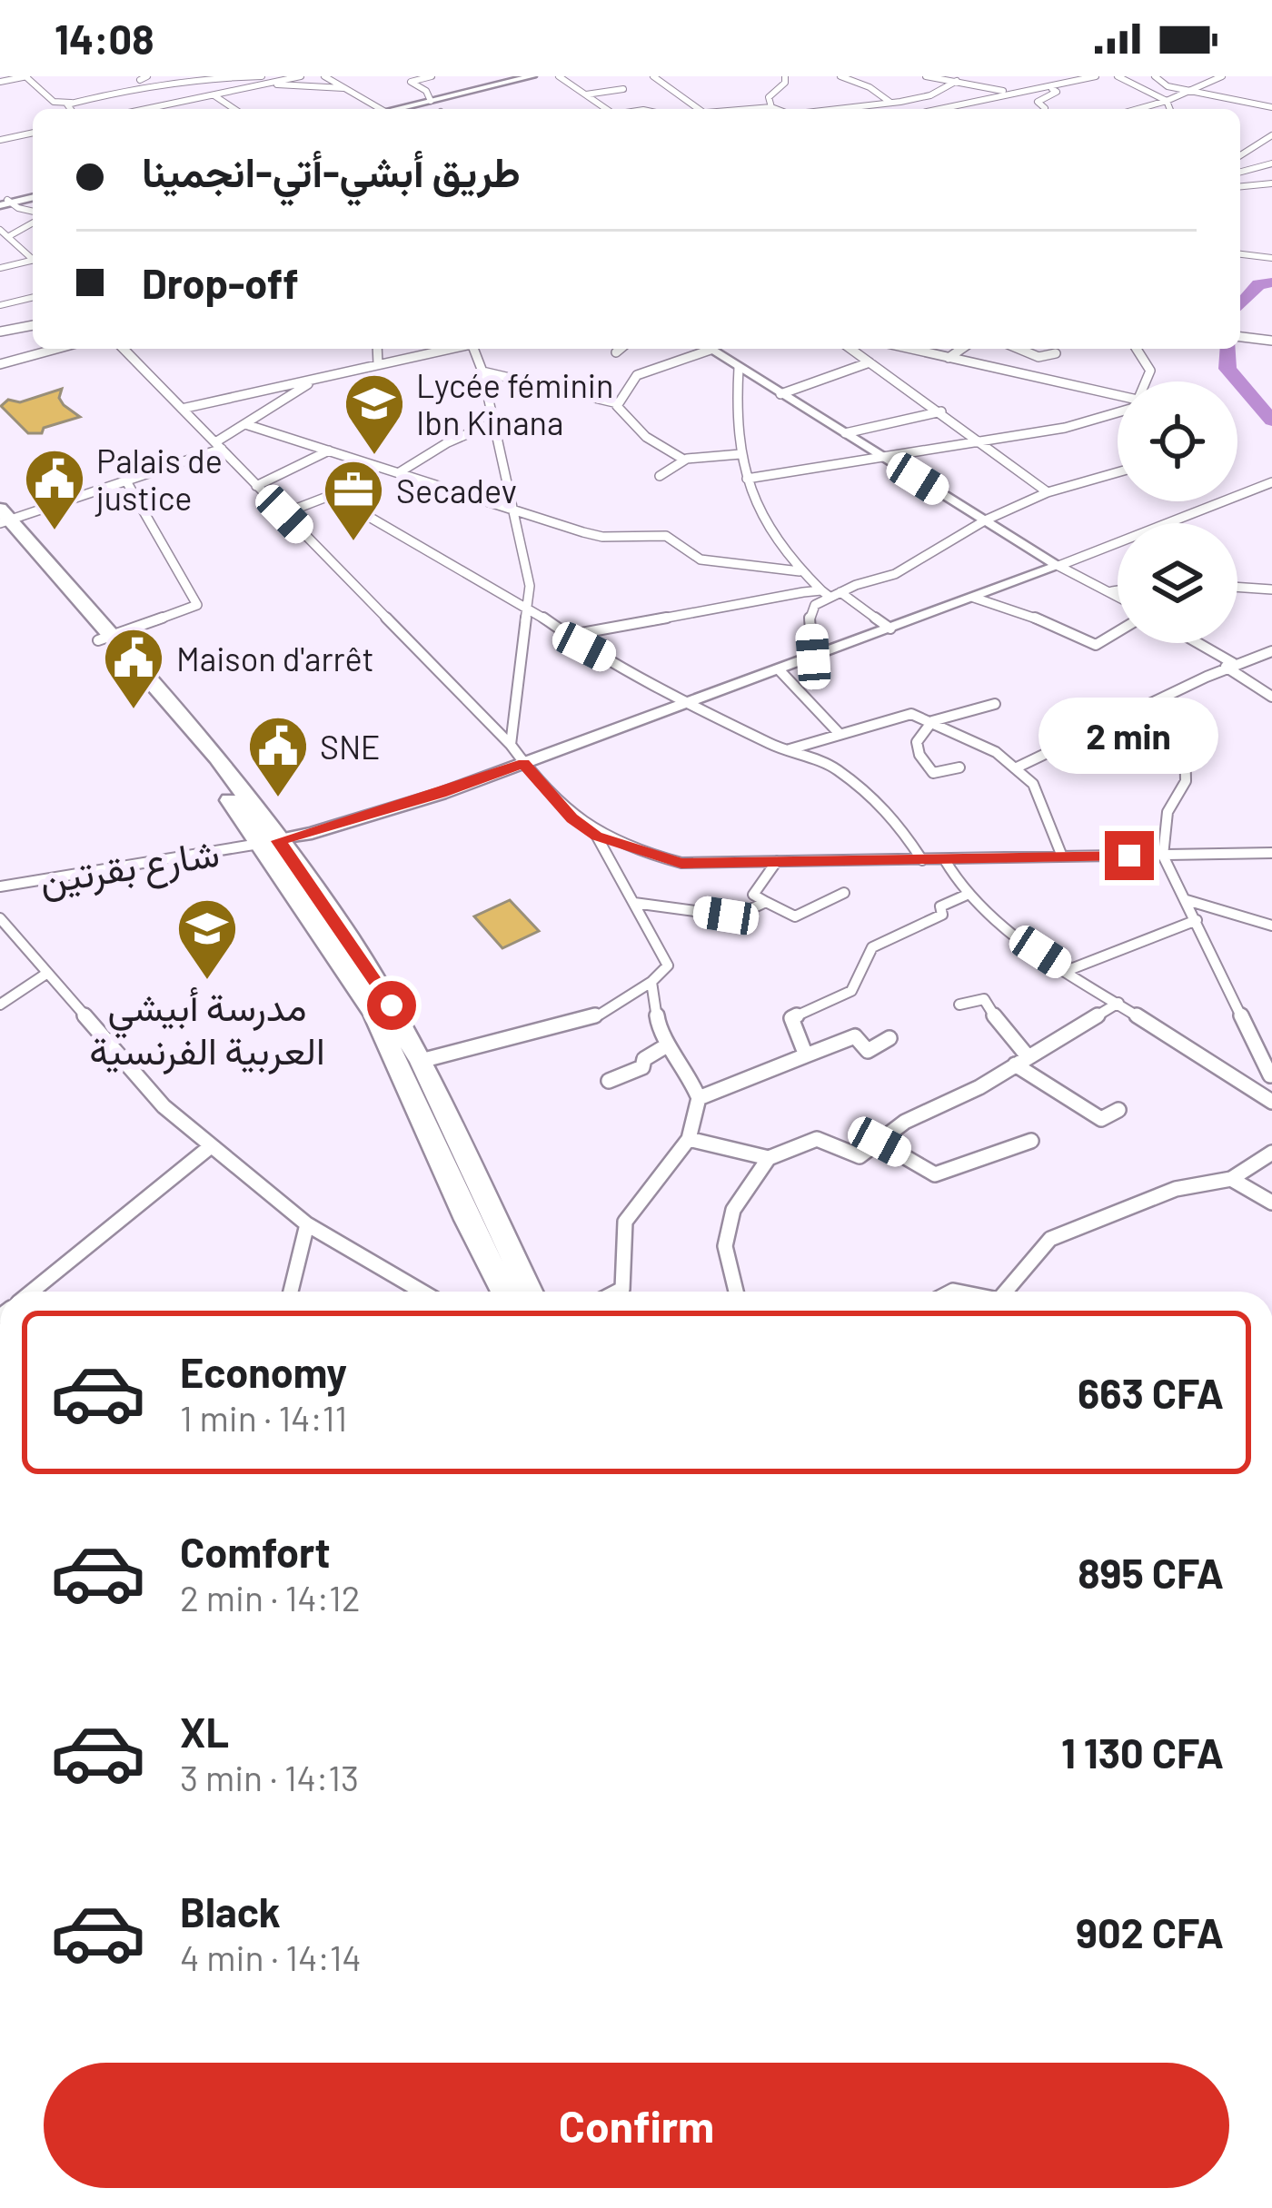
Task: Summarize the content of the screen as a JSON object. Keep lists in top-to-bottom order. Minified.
{"streets":{"street":["شارع بقرتين"]},"places":{"school or university":["Lycée féminin Ibn Kinana","مدرسة أبيشي العربية الفرنسية"],"public building":["Palais de justice","Maison d'arrêt","SNE"],"office":["Secadev"]},"page":{"status":"14:08","banner":["طريق أبشي-أتي-انجمينا","Drop-off"],"bubble":"2 min","list":[{"name":"Economy","note":"1 min · 14:11","value":"663 CFA"},{"name":"Comfort","note":"2 min · 14:12","value":"895 CFA"},{"name":"XL","note":"3 min · 14:13","value":"1 130 CFA"},{"name":"Black","note":"4 min · 14:14","value":"902 CFA"}],"buttons":"Confirm"}}
